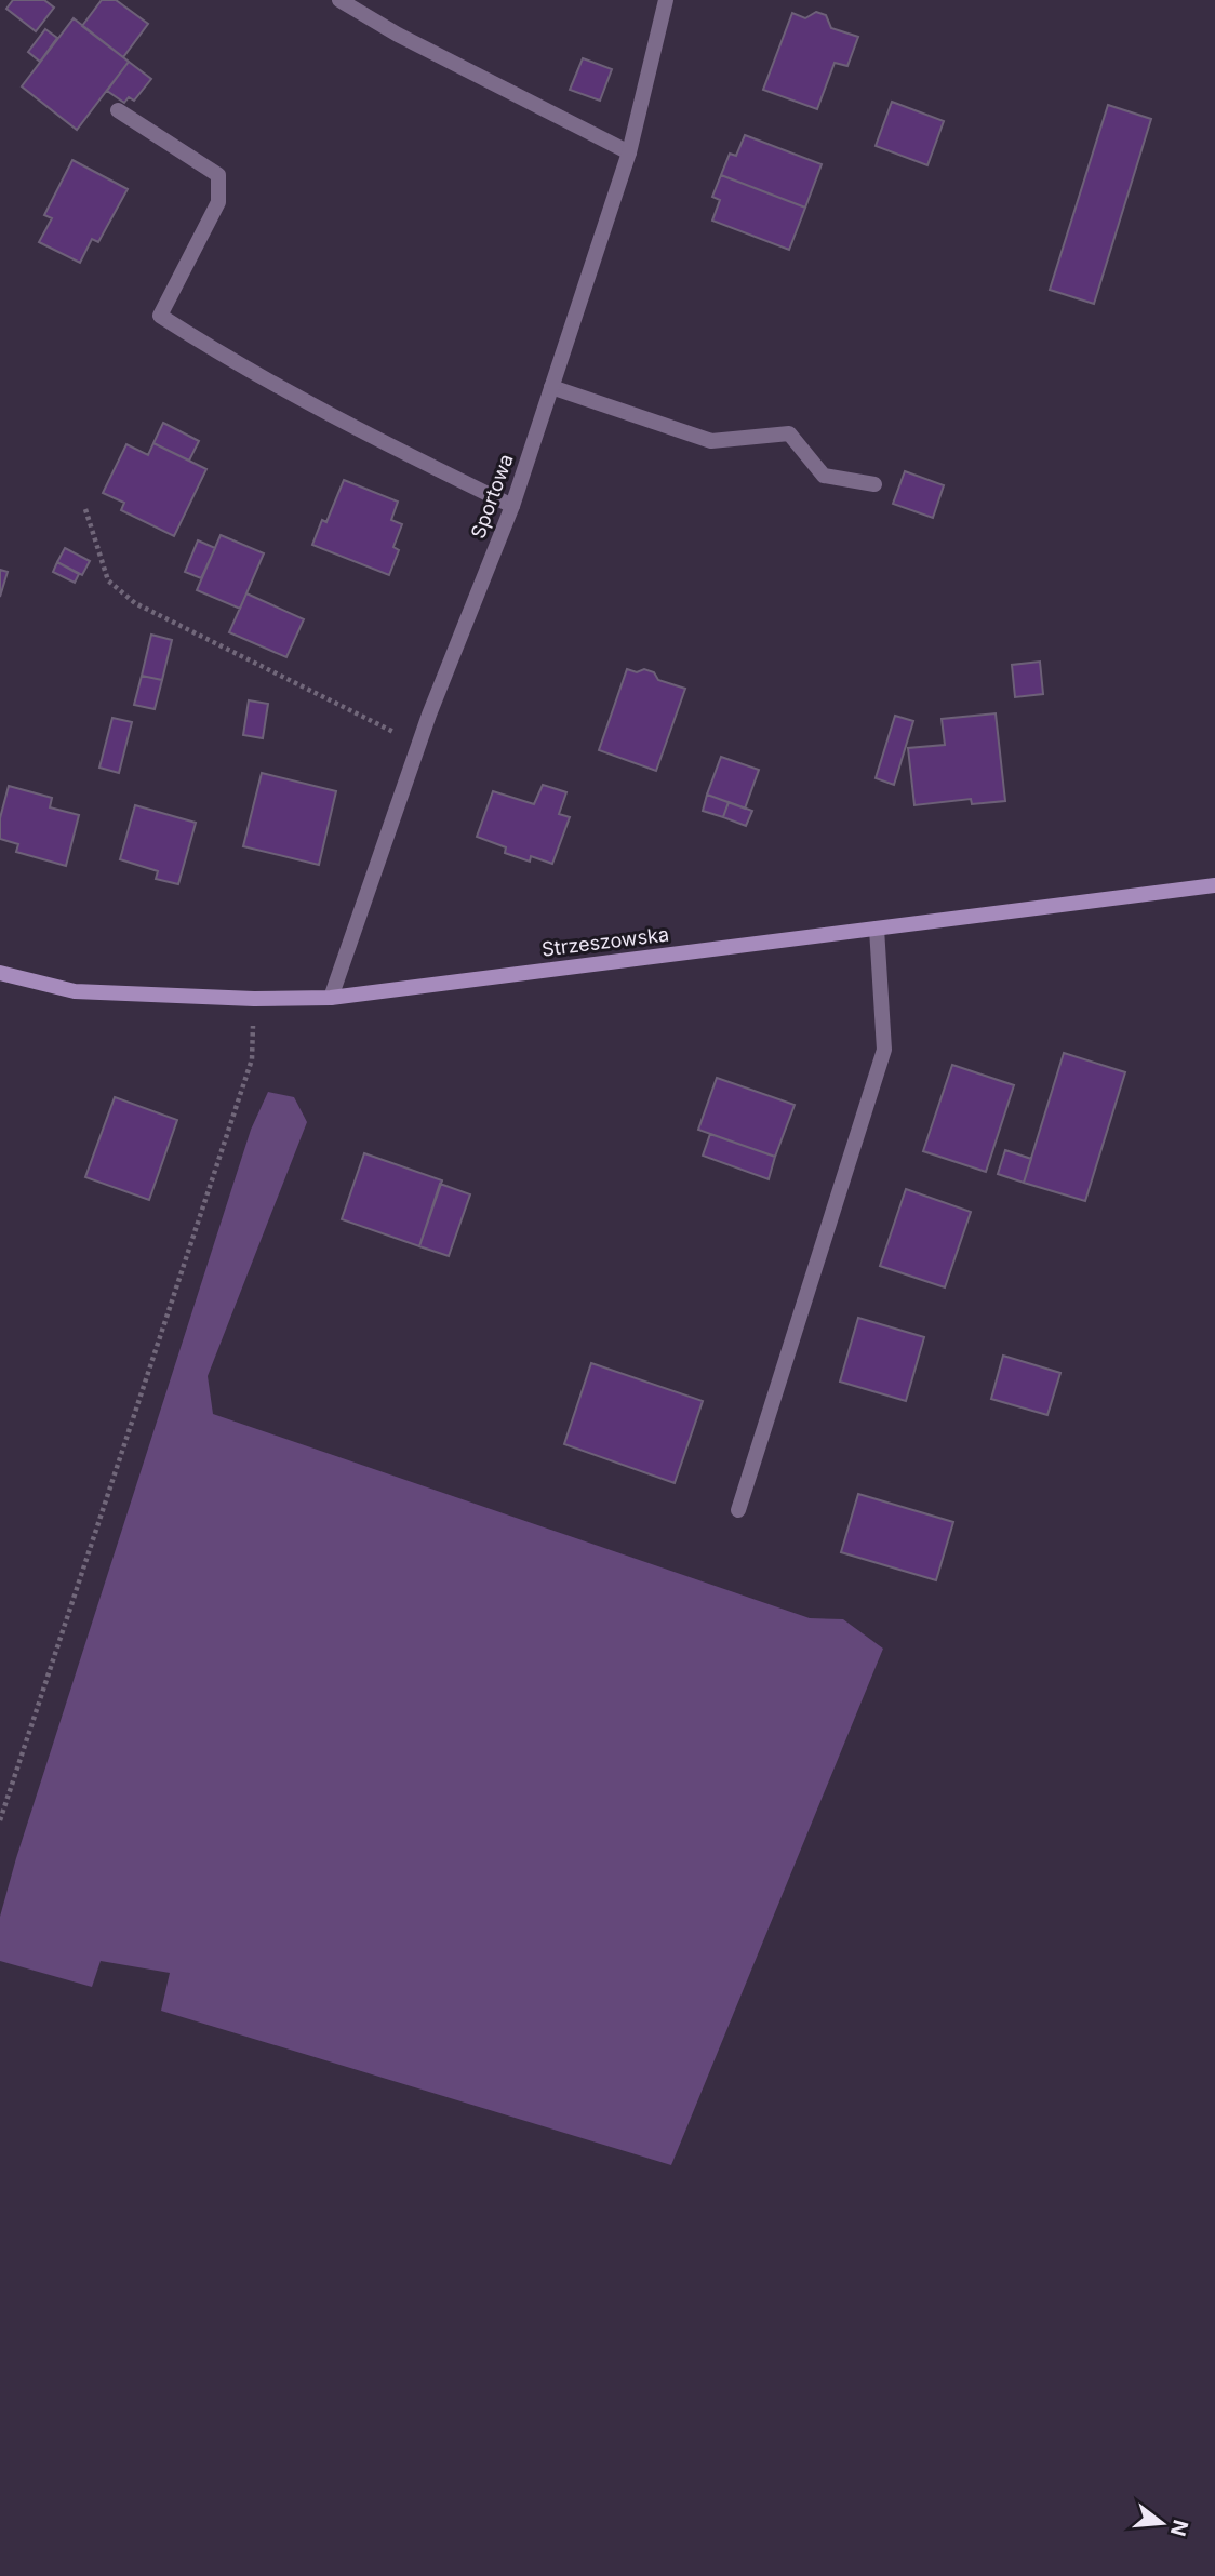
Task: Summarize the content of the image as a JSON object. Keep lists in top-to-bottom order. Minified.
{"streets":{"street":["Sportowa","Strzeszowska"]},"crossings":[["Sportowa","Strzeszowska"]],"north":"right"}
